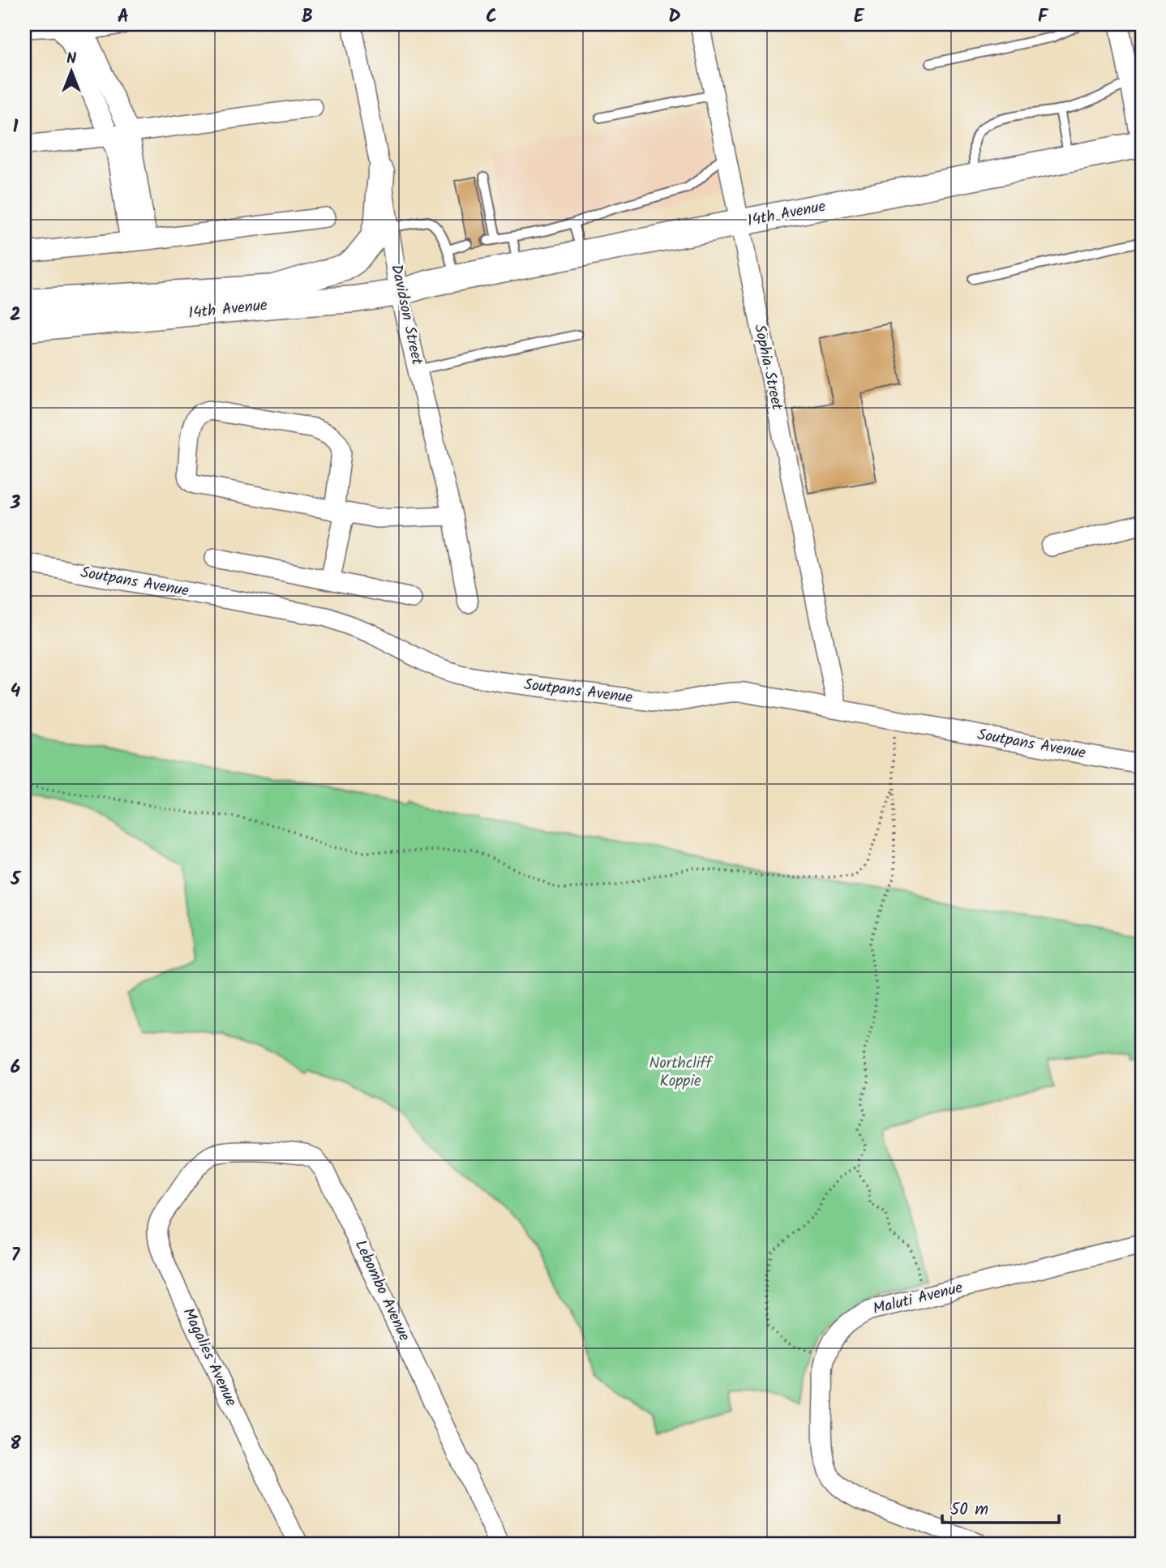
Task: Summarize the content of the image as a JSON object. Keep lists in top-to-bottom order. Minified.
{"streets":{"main road":["14th Avenue"],"street":["Davidson Street","Sophia Street","Soutpans Avenue","Lebombo Avenue","Maluti Avenue","Magalies Avenue"]},"crossings":[["14th Avenue","Davidson Street"],["14th Avenue","Sophia Street"],["Sophia Street","Soutpans Avenue"],["Lebombo Avenue","Magalies Avenue"]],"parks":["Northcliff Koppie"],"scale_bar":"50 m","north":"top","grid":{"columns":["A","B","C","D","E","F"],"rows":["1","2","3","4","5","6","7","8"]}}
